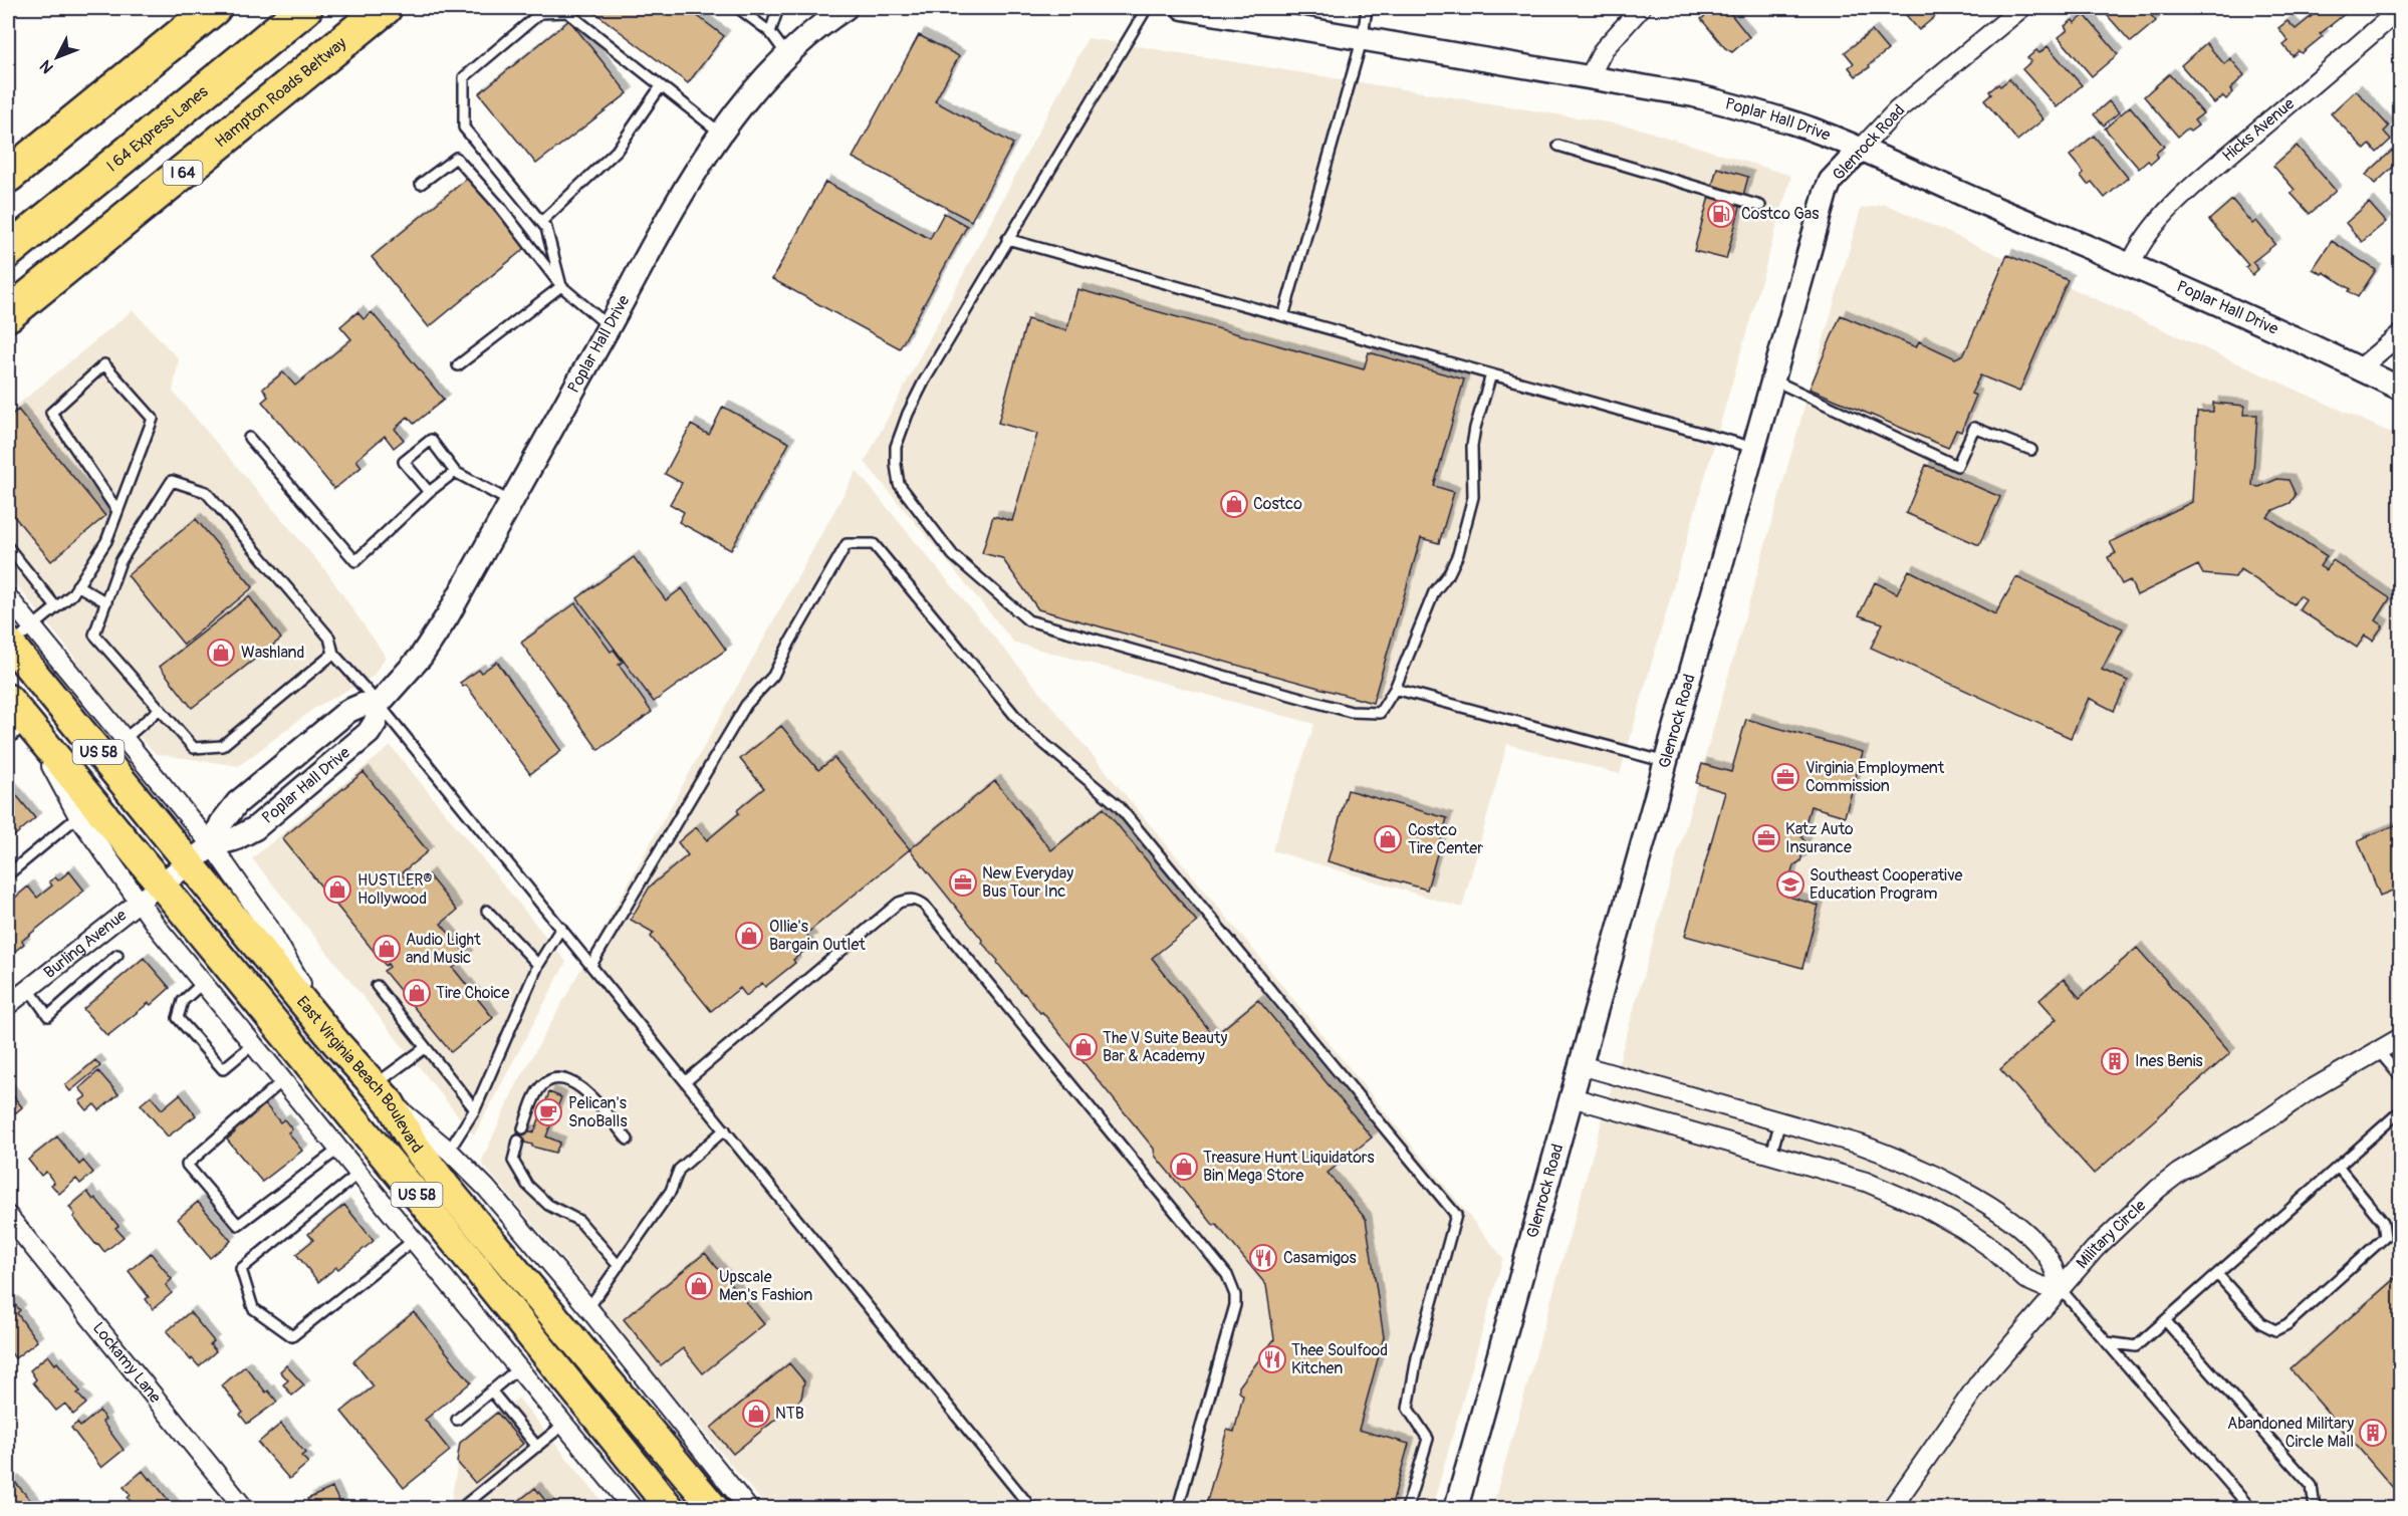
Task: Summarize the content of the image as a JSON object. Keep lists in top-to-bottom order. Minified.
{"streets":{"highway":["Hampton Roads Beltway","I 64 Express Lanes","I 64"],"main road":["US 58","East Virginia Beach Boulevard"],"street":["Poplar Hall Drive","Hicks Avenue","Glenrock Road","Burling Avenue","Military Circle","Lockamy Lane"]},"crossings":[["Poplar Hall Drive","Hicks Avenue"],["Poplar Hall Drive","Glenrock Road"],["Poplar Hall Drive","Burling Avenue"],["Poplar Hall Drive","East Virginia Beach Boulevard"],["Burling Avenue","East Virginia Beach Boulevard"]],"places":{"fuel station":["Costco Gas"],"shop":["Costco","Washland","Costco Tire Center","HUSTLER® Hollywood","Ollie's Bargain Outlet","Audio Light and Music","Tire Choice","The V Suite Beauty Bar & Academy","Treasure Hunt Liquidators Bin Mega Store","Upscale Men's Fashion","NTB"],"office":["Virginia Employment Commission","Katz Auto Insurance","New Everyday Bus Tour Inc"],"school or university":["Southeast Cooperative Education Program"],"building":["Ines Benis","Abandoned Military Circle Mall"],"cafe":["Pelican's SnoBalls"],"restaurant":["Casamigos","Thee Soulfood Kitchen"]},"north":"bottom left"}
